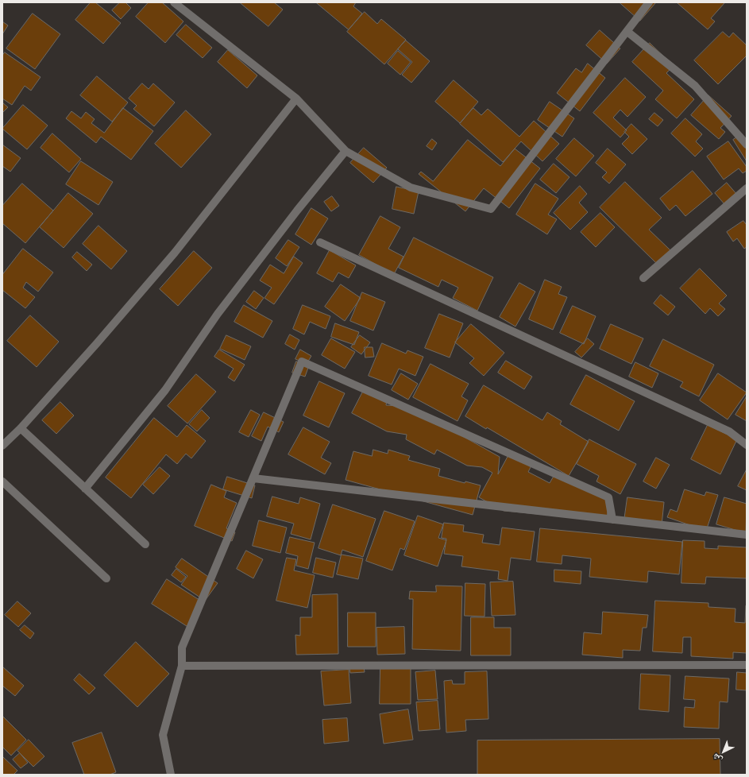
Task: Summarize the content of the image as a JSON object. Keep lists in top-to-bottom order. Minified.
{"north":"bottom left"}
